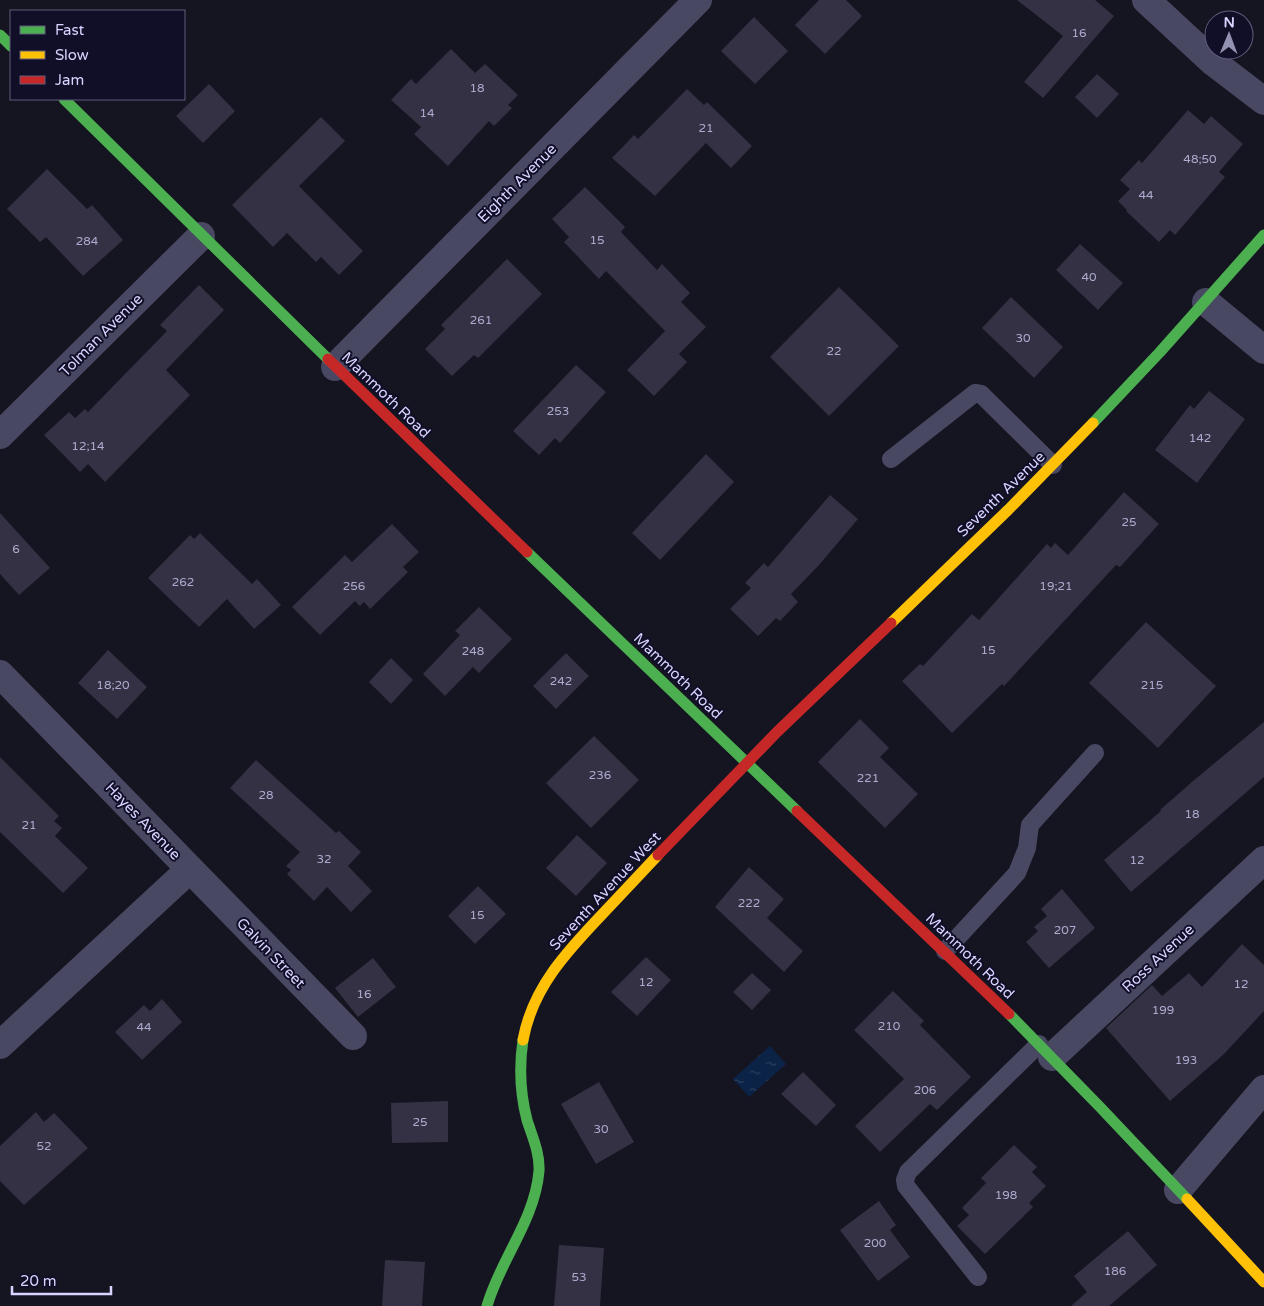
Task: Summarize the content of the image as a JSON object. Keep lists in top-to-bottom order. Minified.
{"streets":{"main road":["Mammoth Road","Seventh Avenue","Seventh Avenue West"],"street":["Eighth Avenue","Tolman Avenue","Hayes Avenue","Galvin Street","Ross Avenue"]},"crossings":[["Eighth Avenue","Mammoth Road"],["Tolman Avenue","Mammoth Road"],["Mammoth Road","Seventh Avenue"],["Mammoth Road","Seventh Avenue West"],["Mammoth Road","Ross Avenue"],["Seventh Avenue","Seventh Avenue West"],["Hayes Avenue","Galvin Street"]],"house_numbers":["16","18","14","21","48;50","44","15","284","40","261","30","22","253","142","12;14","25","6","262","256","19;21","15","248","242","18;20","215","236","221","28","18","21","32","12","222","15","207","12","12","16","199","210","44","193","206","25","30","52","198","200","186","53"],"legend":["Fast","Slow","Jam"],"scale_bar":"20 m","north":"top"}
